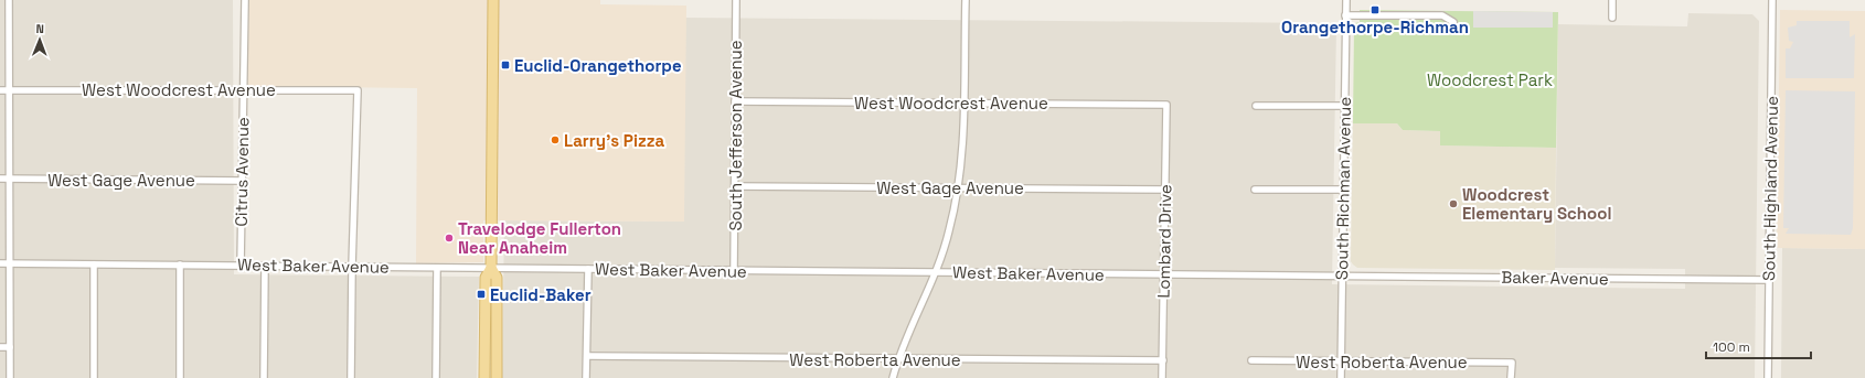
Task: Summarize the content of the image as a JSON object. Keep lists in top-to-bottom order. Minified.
{"streets":{"street":["West Woodcrest Avenue","South Jefferson Avenue","Citrus Avenue","West Gage Avenue","South Richman Avenue","South Highland Avenue","Lombard Drive","West Baker Avenue","Baker Avenue","West Roberta Avenue"]},"crossings":[["West Woodcrest Avenue","South Jefferson Avenue"],["West Woodcrest Avenue","Citrus Avenue"],["West Woodcrest Avenue","Lombard Drive"],["West Woodcrest Avenue","West Baker Avenue"],["South Jefferson Avenue","West Gage Avenue"],["South Jefferson Avenue","West Baker Avenue"],["Citrus Avenue","West Gage Avenue"],["Citrus Avenue","West Baker Avenue"],["West Gage Avenue","Lombard Drive"],["South Richman Avenue","West Baker Avenue"],["South Richman Avenue","Baker Avenue"],["South Richman Avenue","West Roberta Avenue"],["South Highland Avenue","Baker Avenue"],["Lombard Drive","West Baker Avenue"],["Lombard Drive","West Roberta Avenue"],["West Baker Avenue","Baker Avenue"]],"parks":["Woodcrest Park"],"places":{"transit":["Orangethorpe-Richman","Euclid-Orangethorpe","Euclid-Baker"],"other":["Larry's Pizza","Woodcrest Elementary School","Travelodge Fullerton Near Anaheim"]},"scale_bar":"100 m","north":"top"}
